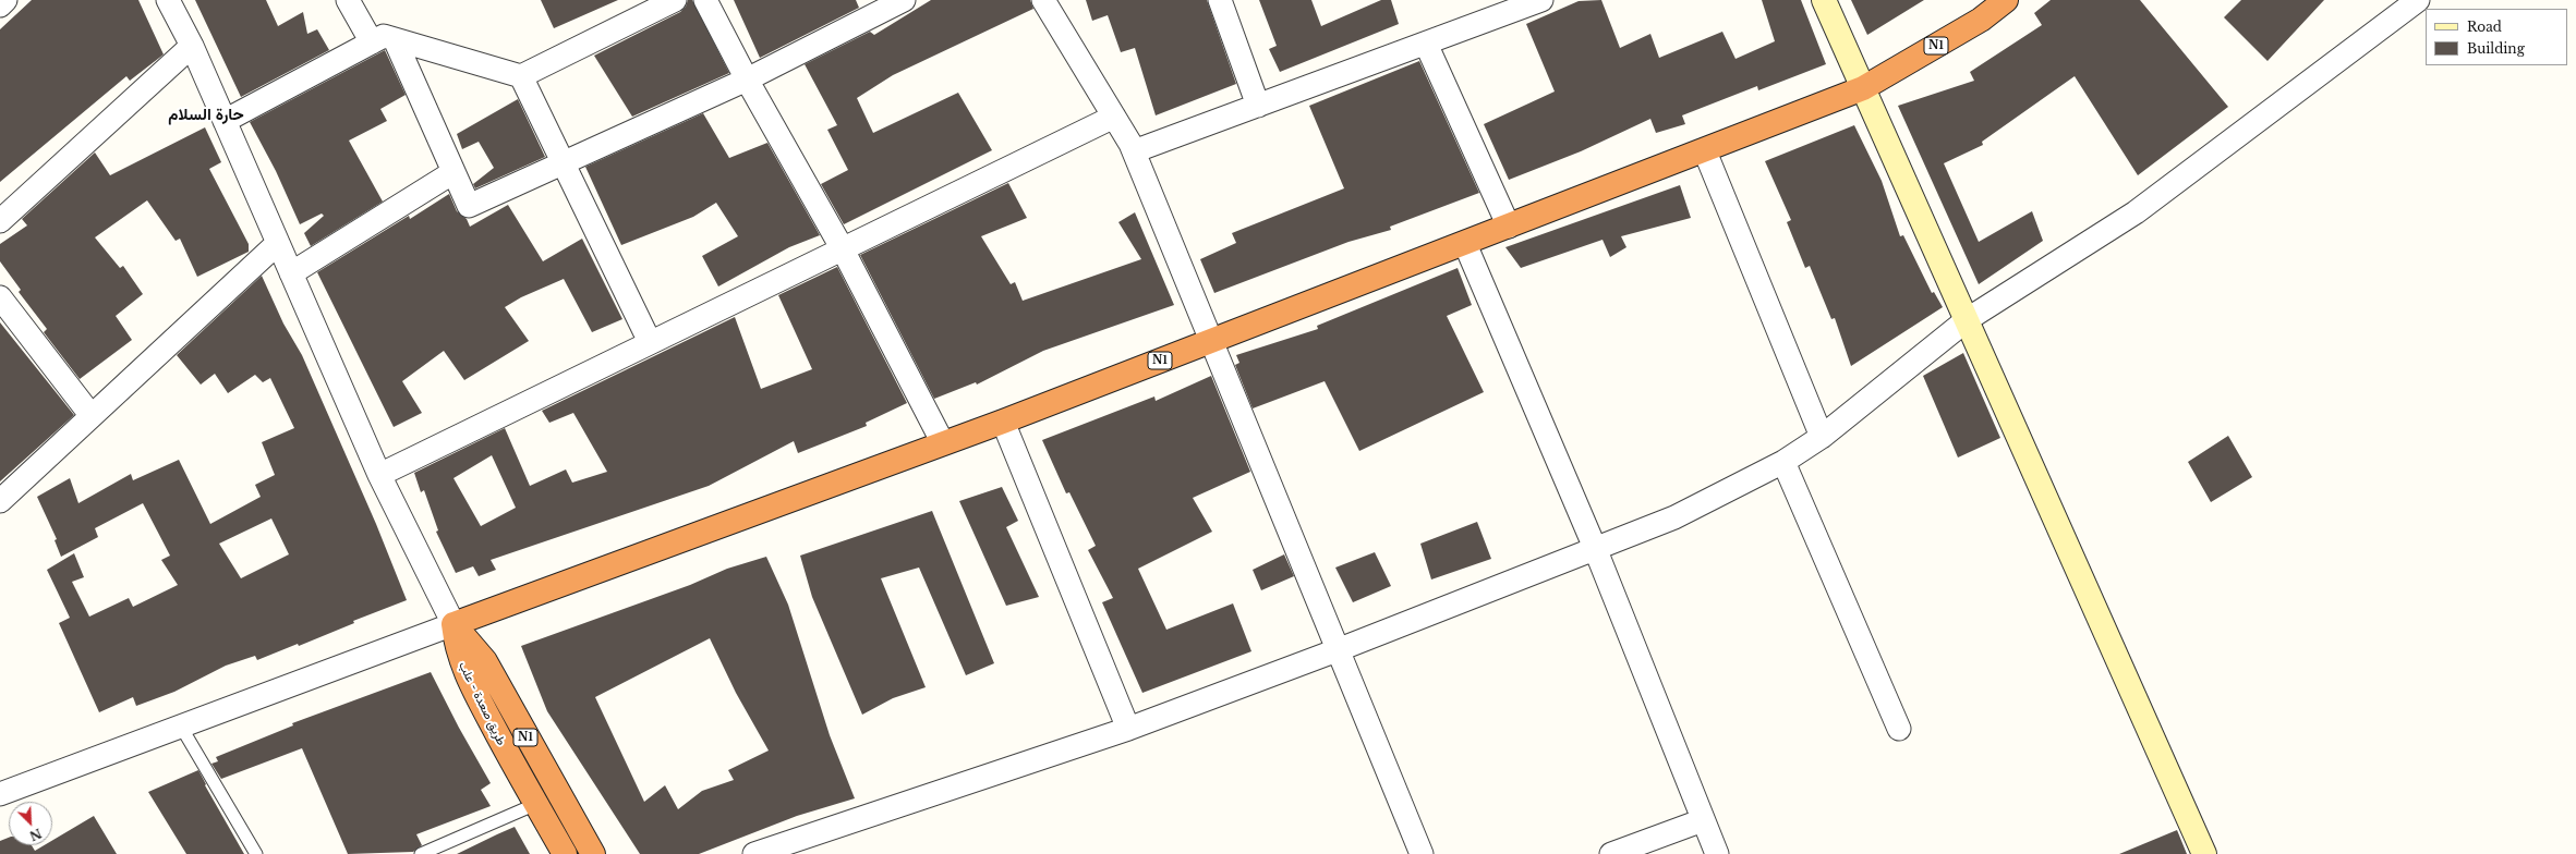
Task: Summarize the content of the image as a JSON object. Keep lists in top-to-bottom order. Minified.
{"streets":{"highway":["N1","طريق صعدة - علب"]},"crossings":[["N1","طريق صعدة - علب"]],"districts":["حارة السلام"],"legend":["Road","Building"],"north":"bottom right"}
